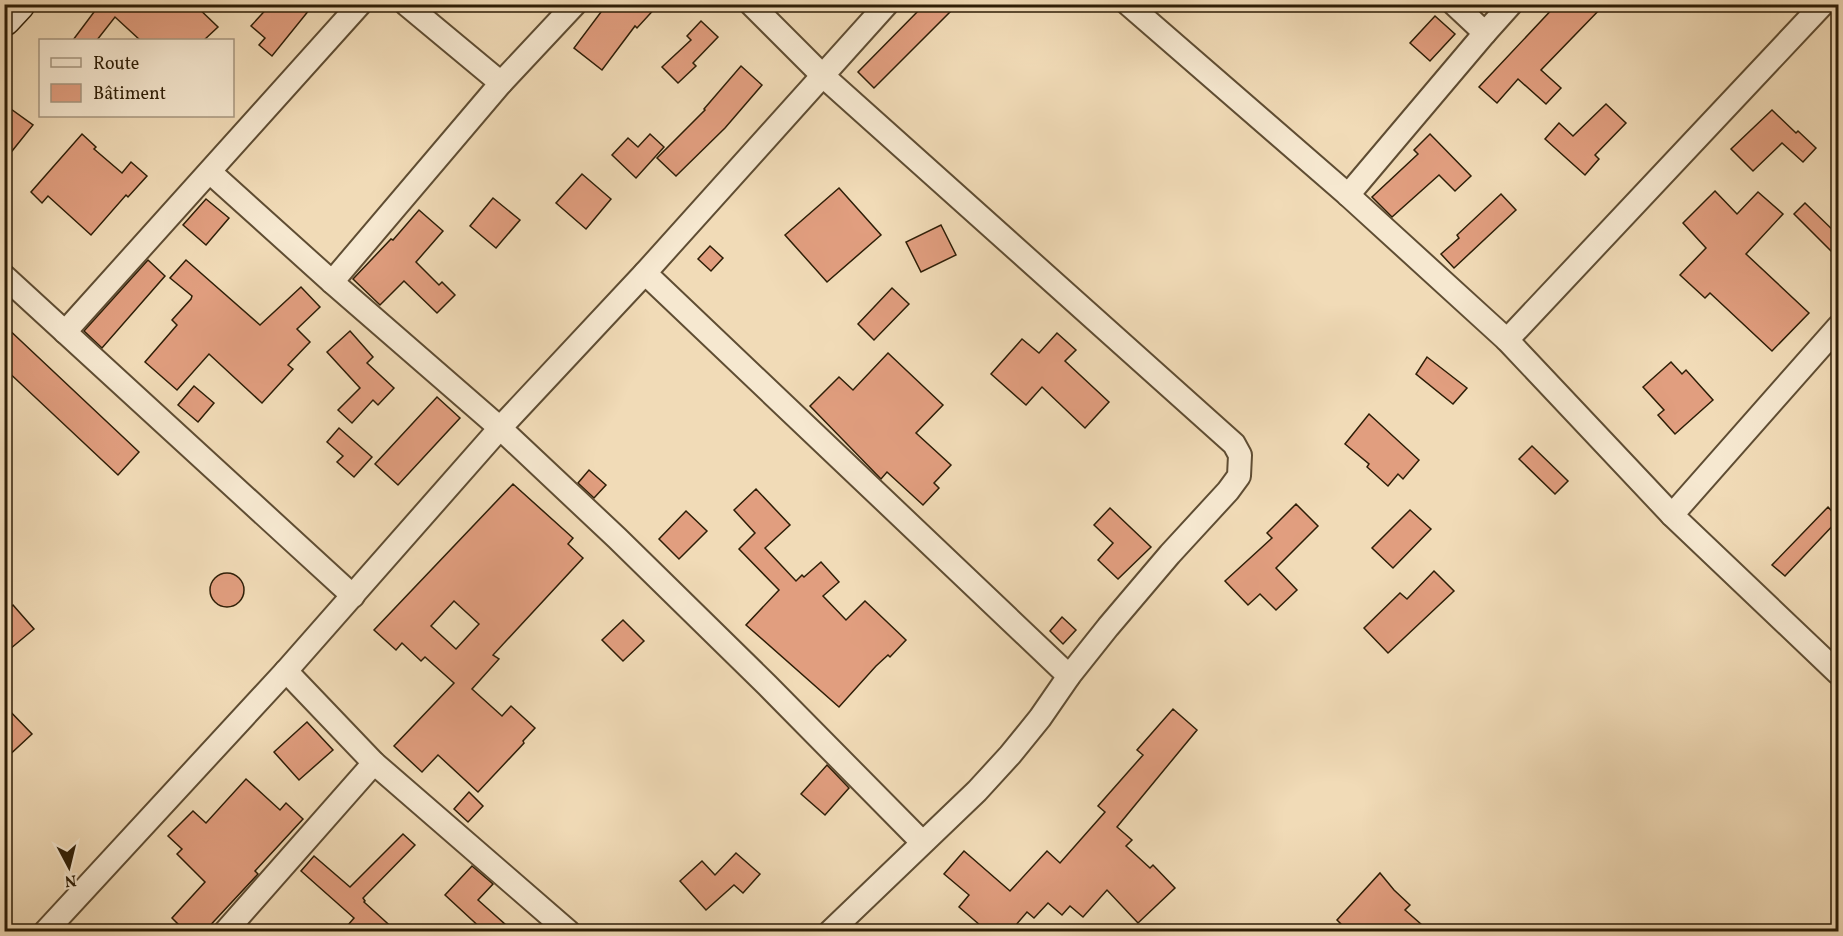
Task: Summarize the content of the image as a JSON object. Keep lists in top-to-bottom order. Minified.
{"legend":["Route","Bâtiment"],"north":"bottom"}
